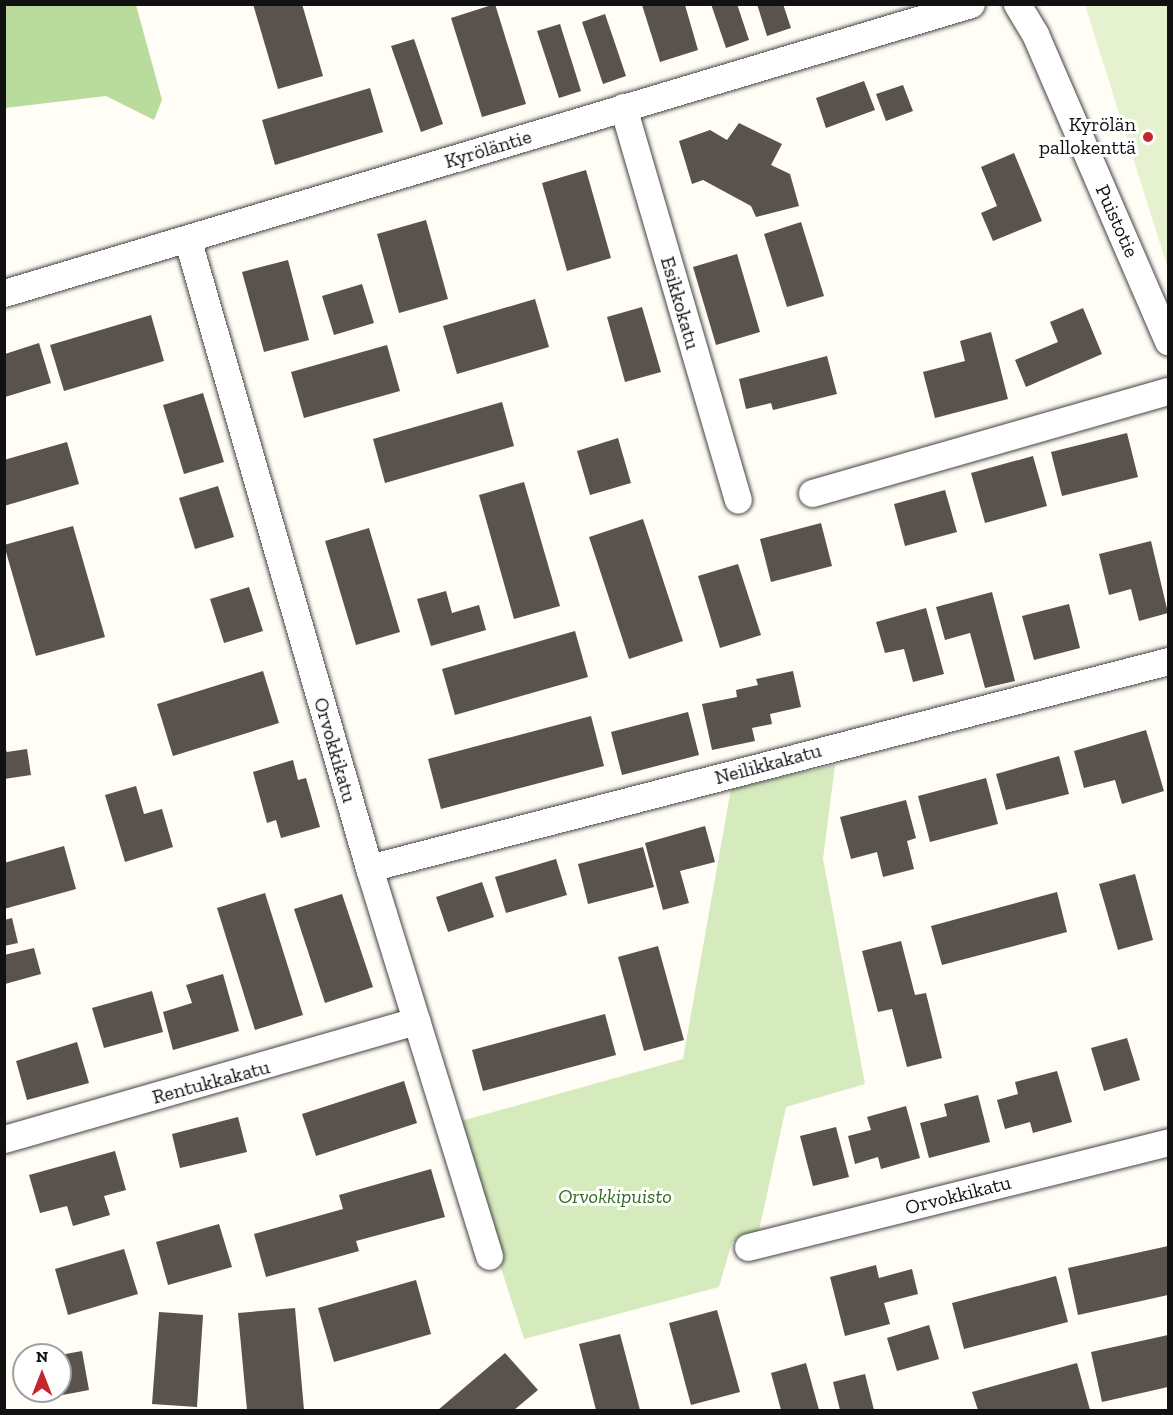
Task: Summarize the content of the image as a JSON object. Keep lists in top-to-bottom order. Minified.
{"streets":{"street":["Kyröläntie","Puistotie","Esikkokatu","Orvokkikatu","Neilikkakatu","Rentukkakatu"]},"crossings":[["Kyröläntie","Esikkokatu"],["Kyröläntie","Orvokkikatu"],["Orvokkikatu","Neilikkakatu"],["Orvokkikatu","Rentukkakatu"]],"parks":["Orvokkipuisto"],"places":["Kyrölän pallokenttä"],"north":"top"}
